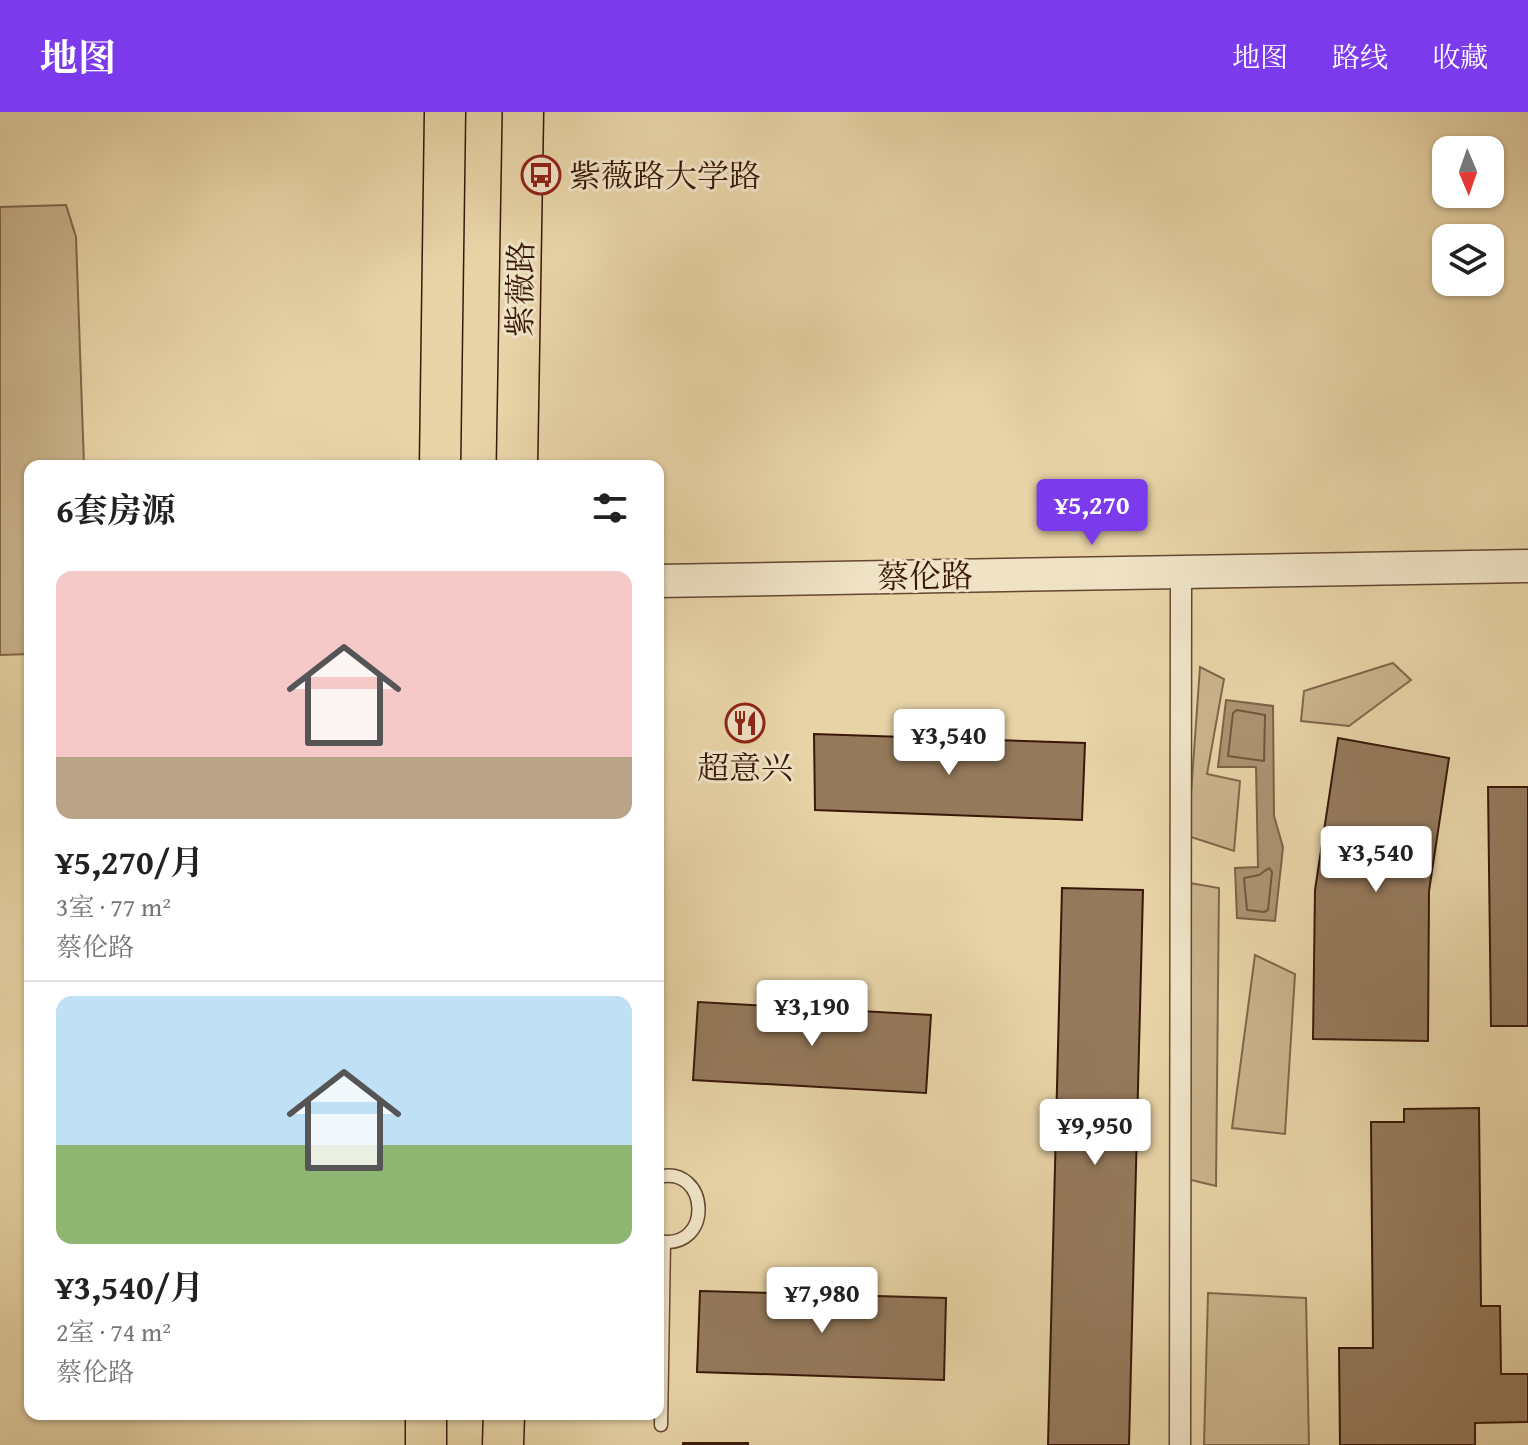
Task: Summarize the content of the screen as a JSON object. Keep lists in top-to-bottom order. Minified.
{"streets":{"main road":["紫薇路"],"street":["蔡伦路"]},"places":{"bus stop":["紫薇路大学路"],"restaurant":["超意兴"]},"north":"bottom","page":{"header":"地图","nav":["地图","路线","收藏"],"heading":"6套房源","price":["¥5,270","¥3,540","¥3,540","¥3,190","¥9,950","¥7,980"],"list":[{"name":"¥5,270/月","note":"3室 · 77 m² · 蔡伦路"},{"name":"¥3,540/月","note":"2室 · 74 m² · 蔡伦路"}]}}
